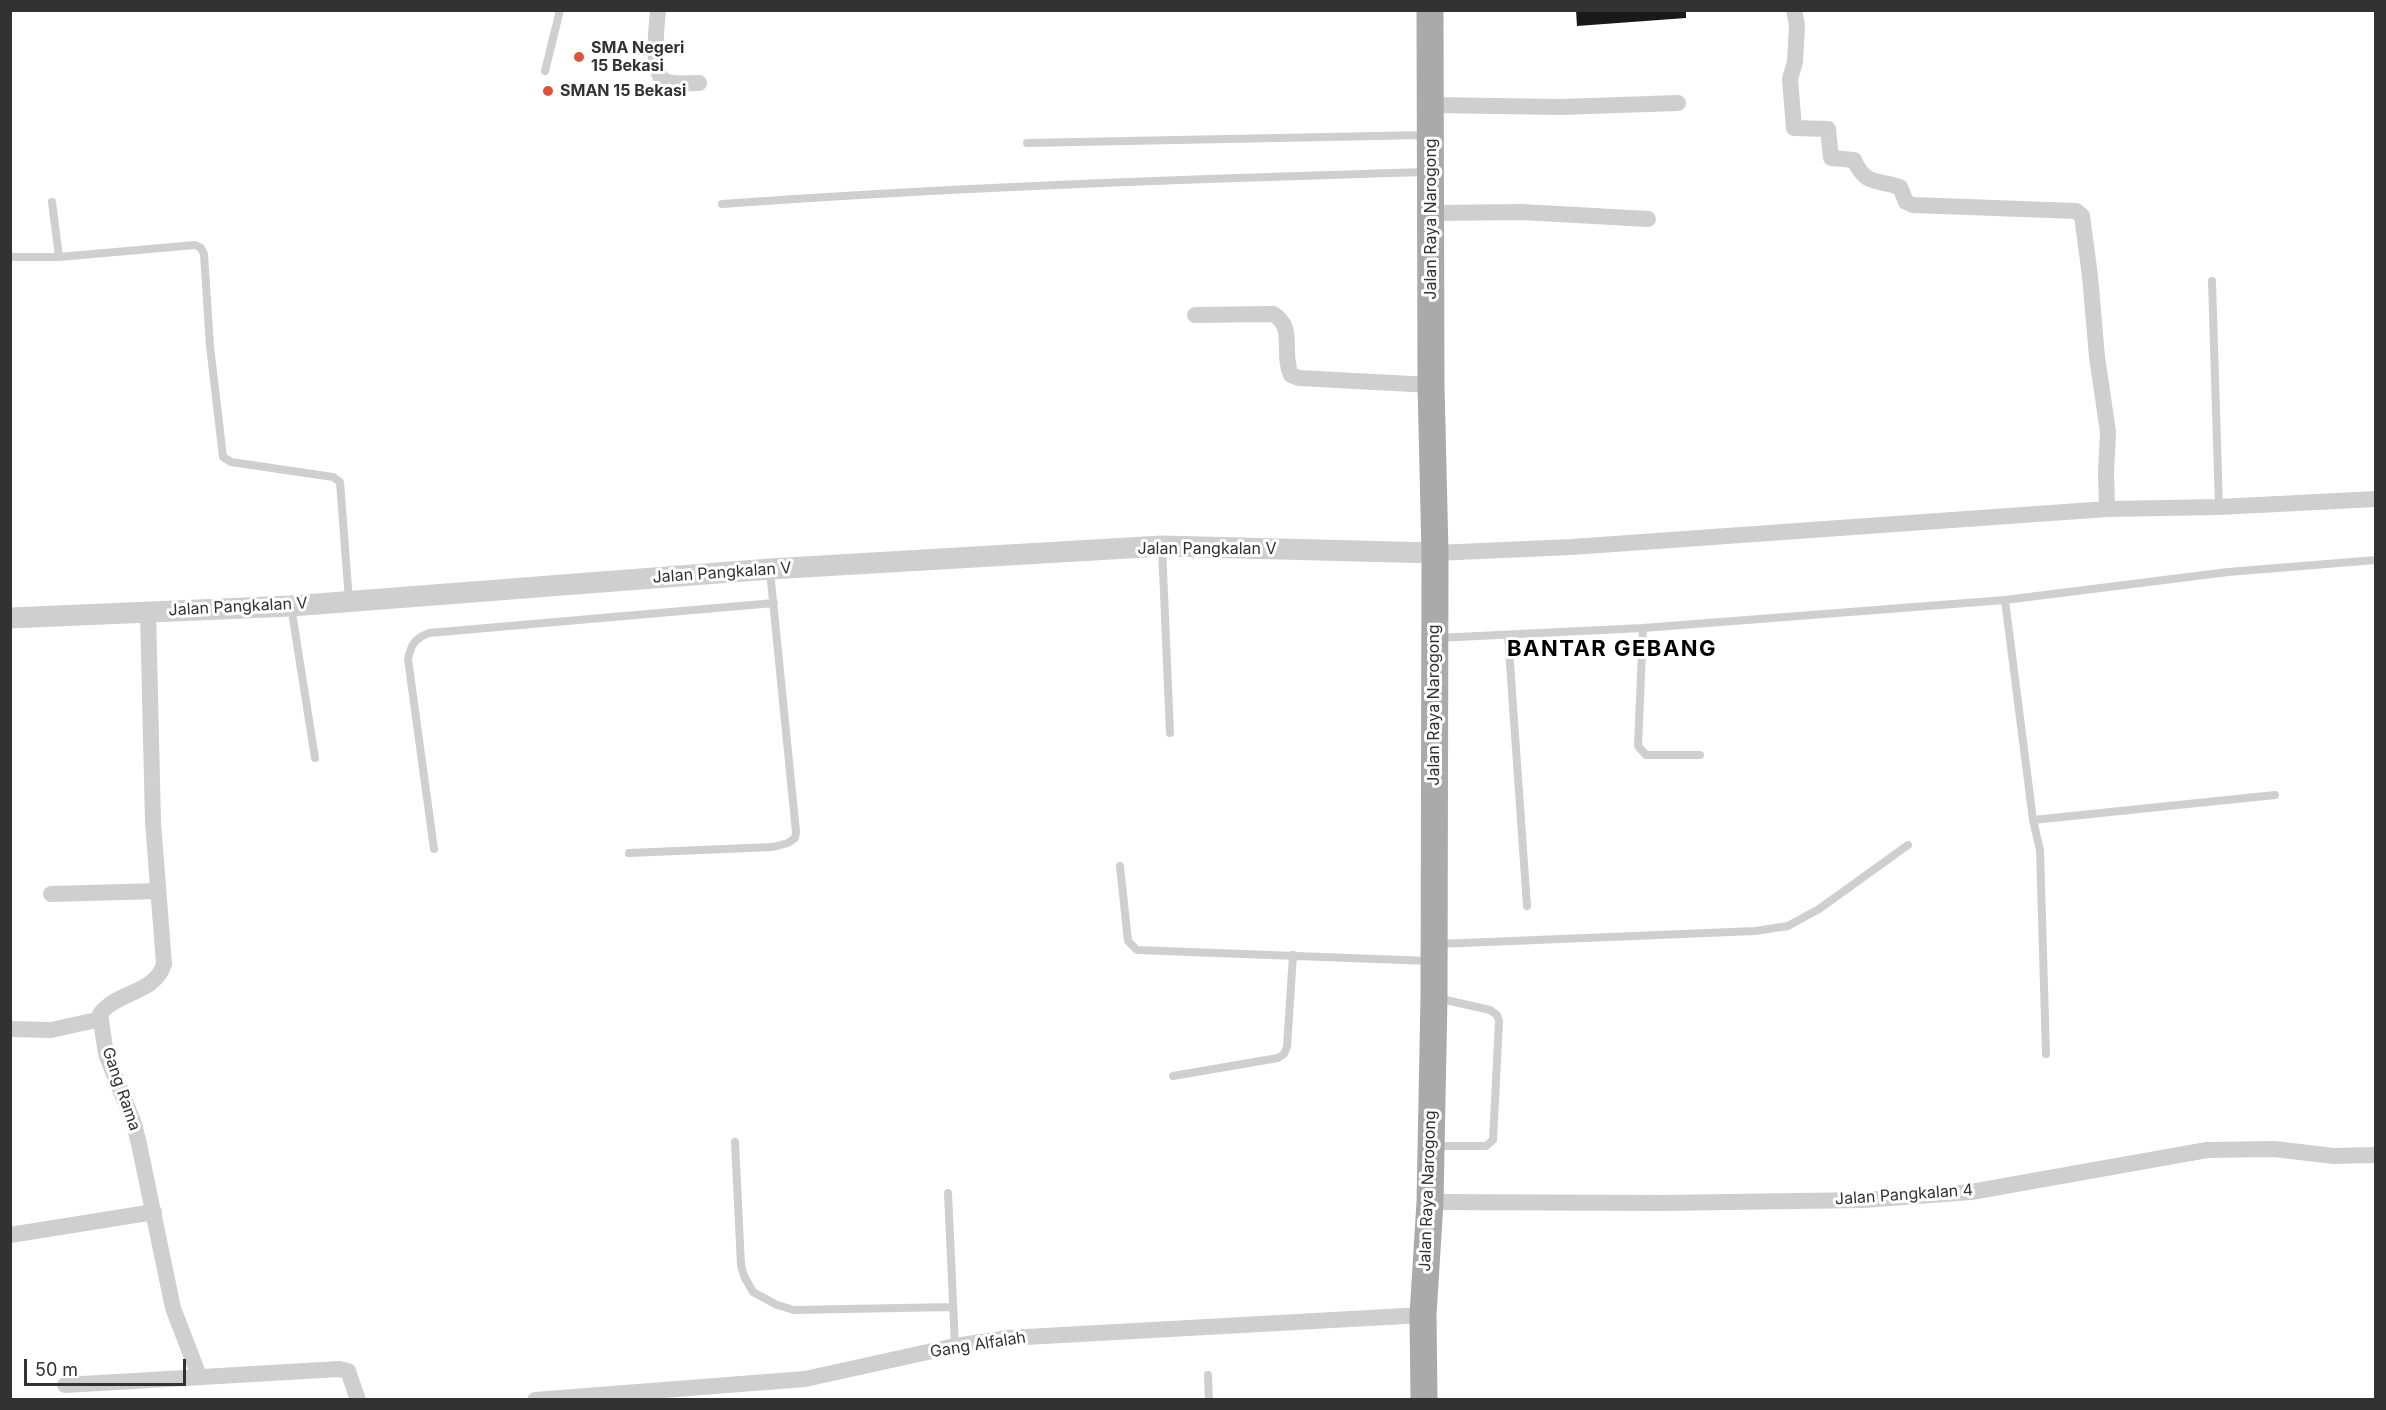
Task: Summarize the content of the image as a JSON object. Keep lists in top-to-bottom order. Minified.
{"streets":{"main road":["Jalan Raya Narogong"],"street":["Jalan Pangkalan V","Gang Rama","Jalan Pangkalan 4","Gang Alfalah"]},"crossings":[["Jalan Raya Narogong","Jalan Pangkalan V"],["Jalan Raya Narogong","Jalan Pangkalan 4"],["Jalan Raya Narogong","Gang Alfalah"]],"districts":["BANTAR GEBANG"],"places":["SMA Negeri 15 Bekasi","SMAN 15 Bekasi"],"scale_bar":"50 m"}
